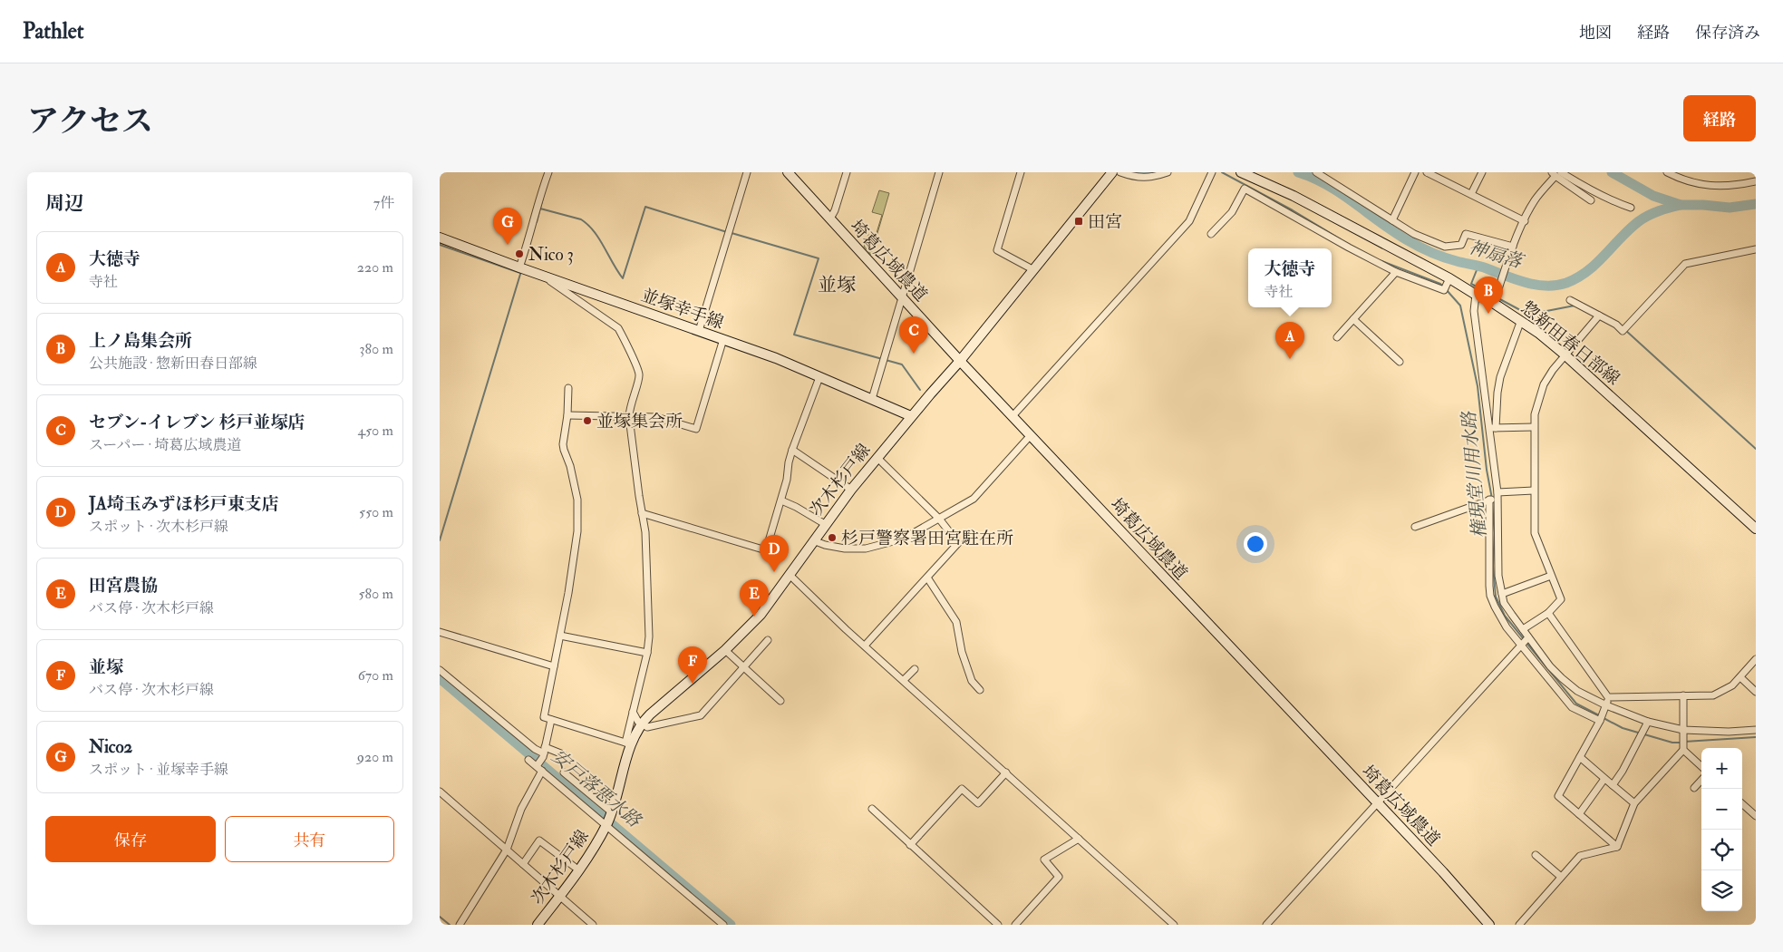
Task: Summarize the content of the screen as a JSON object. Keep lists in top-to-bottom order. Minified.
{"streets":{"main road":["埼葛広域農道","並塚幸手線","惣新田春日部線","次木杉戸線"]},"crossings":[["埼葛広域農道","次木杉戸線"],["並塚幸手線","次木杉戸線"]],"districts":["並塚"],"water":["神扇落","権現堂川用水路","安戸落悪水路"],"places":{"transit":["田宮"],"other":["Nico 3","並塚集会所","杉戸警察署田宮駐在所"]},"page":{"header":"Pathlet","nav":["地図","経路","保存済み"],"title":"アクセス","buttons":["経路",["保存","共有"]],"heading":["周辺","7件"],"pins":["G","B","C","A","D","E","F"],"list":[{"mark":"A","name":"大徳寺","note":"寺社","value":"220 m"},{"mark":"B","name":"上ノ島集会所","note":"公共施設 · 惣新田春日部線","value":"380 m"},{"mark":"C","name":"セブン-イレブン 杉戸並塚店","note":"スーパー · 埼葛広域農道","value":"450 m"},{"mark":"D","name":"JA埼玉みずほ杉戸東支店","note":"スポット · 次木杉戸線","value":"550 m"},{"mark":"E","name":"田宮農協","note":"バス停 · 次木杉戸線","value":"580 m"},{"mark":"F","name":"並塚","note":"バス停 · 次木杉戸線","value":"670 m"},{"mark":"G","name":"Nico2","note":"スポット · 並塚幸手線","value":"920 m"}],"popup":["大徳寺","寺社"],"map_buttons":["+","−"]}}
